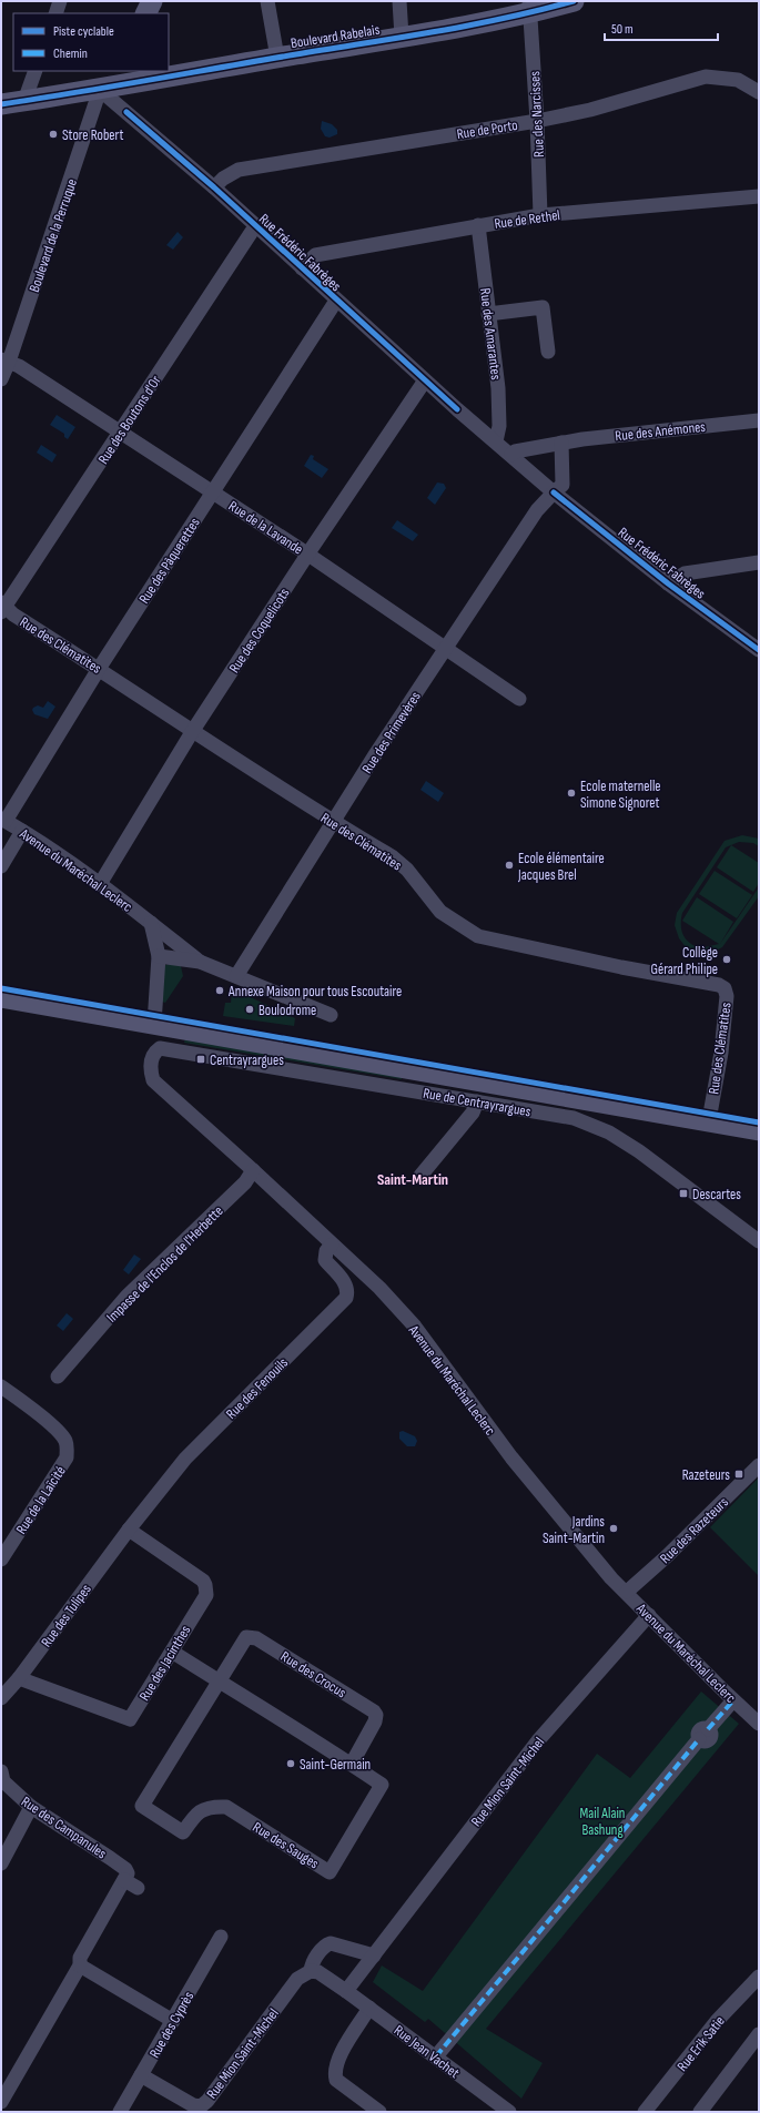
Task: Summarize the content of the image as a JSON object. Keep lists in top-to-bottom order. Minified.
{"streets":{"street":["Boulevard Rabelais","Rue des Narcisses","Rue de Porto","Rue de Rethel","Boulevard de la Perruque","Rue Frédéric Fabrèges","Rue des Amarantes","Rue des Boutons d'Or","Rue des Anémones","Rue de la Lavande","Rue des Pâquerettes","Rue des Coquelicots","Rue des Clématites","Rue des Primevères","Avenue du Maréchal Leclerc","Rue de Centrayrargues","Impasse de l'Enclos de l'Herbette","Rue des Fenouils","Rue de la Laïcité","Rue des Razeteurs","Rue des Tulipes","Rue des Jacinthes","Rue des Crocus","Rue Mion Saint-Michel","Rue des Campanules","Rue des Sauges","Rue des Cyprès","Rue Erik Satie","Rue Jean Vachet"]},"crossings":[["Boulevard Rabelais","Rue des Narcisses"],["Boulevard Rabelais","Boulevard de la Perruque"],["Boulevard Rabelais","Rue Frédéric Fabrèges"],["Rue des Narcisses","Rue de Porto"],["Rue des Narcisses","Rue de Rethel"],["Rue de Porto","Rue Frédéric Fabrèges"],["Rue de Rethel","Rue Frédéric Fabrèges"],["Rue de Rethel","Rue des Amarantes"],["Boulevard de la Perruque","Rue Frédéric Fabrèges"],["Boulevard de la Perruque","Rue de la Lavande"],["Rue Frédéric Fabrèges","Rue des Amarantes"],["Rue Frédéric Fabrèges","Rue des Boutons d'Or"],["Rue Frédéric Fabrèges","Rue des Anémones"],["Rue Frédéric Fabrèges","Rue des Pâquerettes"],["Rue Frédéric Fabrèges","Rue des Coquelicots"],["Rue Frédéric Fabrèges","Rue des Primevères"],["Rue des Boutons d'Or","Rue de la Lavande"],["Rue des Boutons d'Or","Rue des Clématites"],["Rue de la Lavande","Rue des Pâquerettes"],["Rue de la Lavande","Rue des Coquelicots"],["Rue de la Lavande","Rue des Primevères"],["Rue des Pâquerettes","Rue des Clématites"],["Rue des Pâquerettes","Avenue du Maréchal Leclerc"],["Rue des Coquelicots","Rue des Clématites"],["Rue des Coquelicots","Avenue du Maréchal Leclerc"],["Rue des Clématites","Rue des Primevères"],["Rue des Primevères","Avenue du Maréchal Leclerc"],["Avenue du Maréchal Leclerc","Rue de Centrayrargues"],["Avenue du Maréchal Leclerc","Impasse de l'Enclos de l'Herbette"],["Avenue du Maréchal Leclerc","Rue des Fenouils"],["Avenue du Maréchal Leclerc","Rue des Razeteurs"],["Avenue du Maréchal Leclerc","Rue Mion Saint-Michel"],["Rue des Fenouils","Rue des Tulipes"],["Rue des Fenouils","Rue des Jacinthes"],["Rue des Tulipes","Rue des Jacinthes"],["Rue des Jacinthes","Rue des Sauges"],["Rue des Crocus","Rue des Sauges"],["Rue Mion Saint-Michel","Rue des Cyprès"],["Rue Mion Saint-Michel","Rue Jean Vachet"]],"districts":["Saint-Martin"],"parks":["Mail Alain Bashung"],"places":{"other":["Store Robert","Ecole maternelle Simone Signoret","Ecole élémentaire Jacques Brel","Collège Gérard Philipe","Annexe Maison pour tous Escoutaire","Boulodrome","Jardins Saint-Martin","Saint-Germain"],"transit":["Centrayrargues","Descartes","Razeteurs"]},"legend":["Piste cyclable","Chemin"],"scale_bar":"50 m"}
